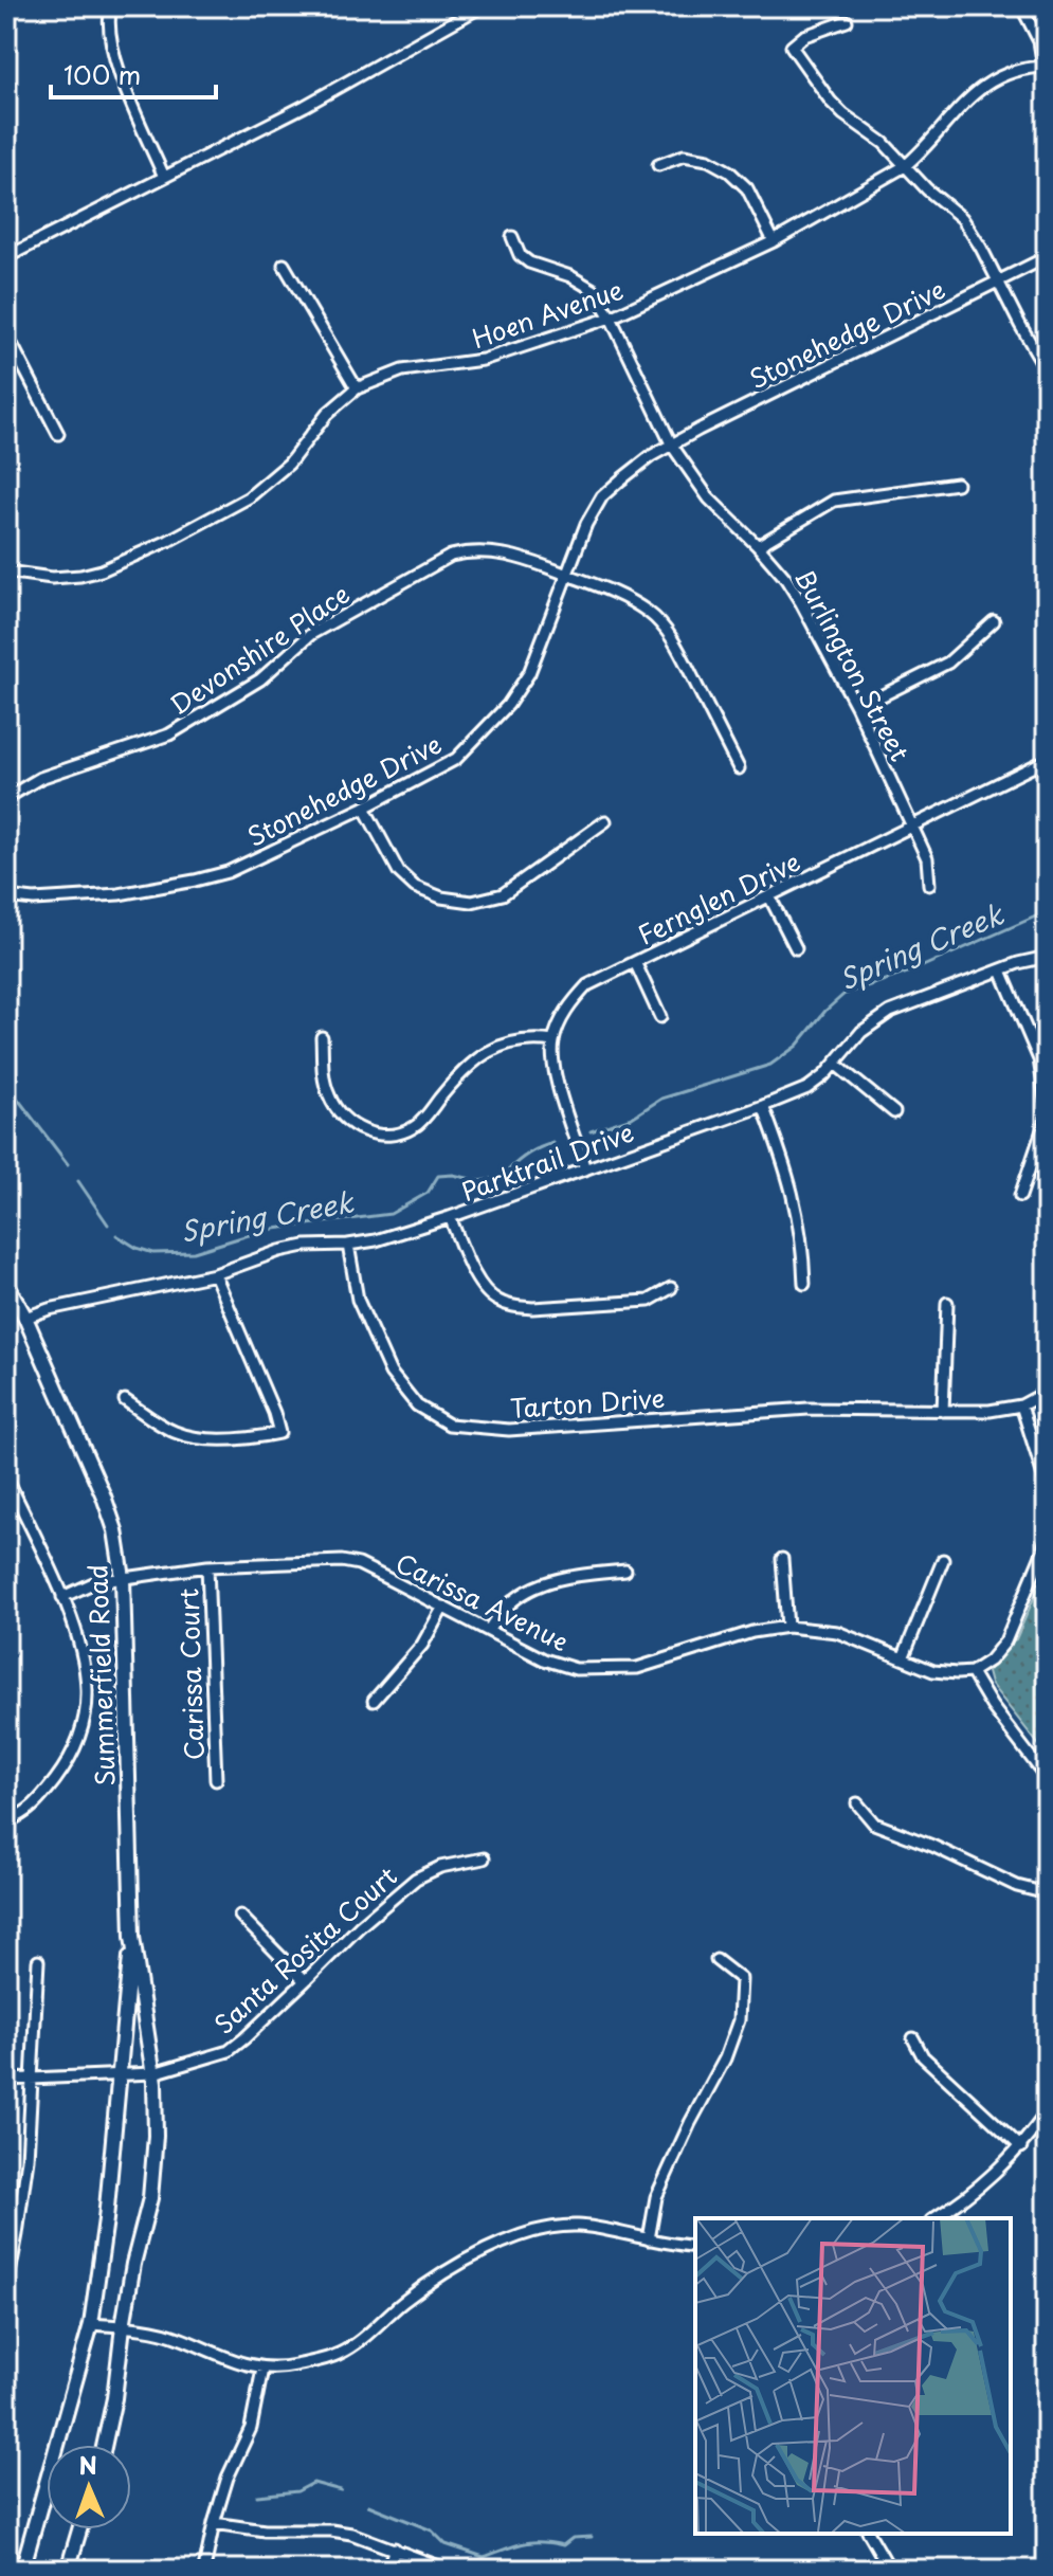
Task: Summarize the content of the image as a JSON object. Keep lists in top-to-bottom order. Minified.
{"streets":{"street":["Hoen Avenue","Stonehedge Drive","Devonshire Place","Burlington Street","Fernglen Drive","Parktrail Drive","Tarton Drive","Carissa Avenue","Carissa Court","Summerfield Road","Santa Rosita Court"]},"crossings":[["Hoen Avenue","Burlington Street"],["Stonehedge Drive","Devonshire Place"],["Stonehedge Drive","Burlington Street"],["Burlington Street","Fernglen Drive"],["Parktrail Drive","Tarton Drive"],["Parktrail Drive","Summerfield Road"],["Carissa Avenue","Carissa Court"],["Carissa Avenue","Summerfield Road"],["Summerfield Road","Santa Rosita Court"]],"water":["Spring Creek"],"scale_bar":"100 m","north":"top"}
